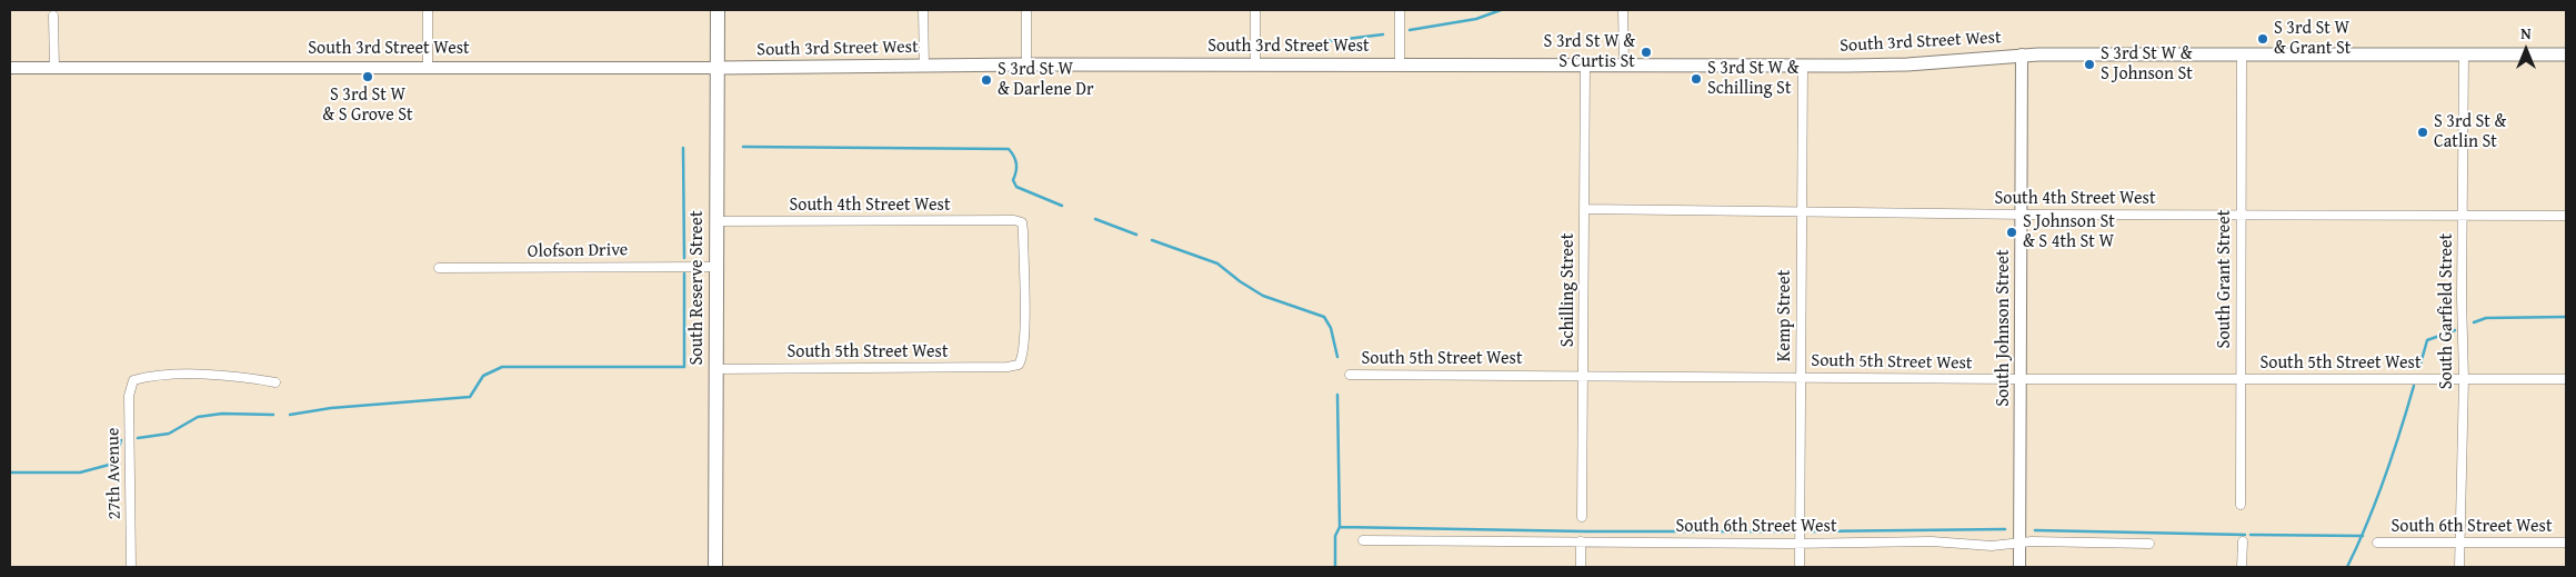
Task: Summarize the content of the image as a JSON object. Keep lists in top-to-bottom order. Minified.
{"streets":{"highway":["South Reserve Street"],"main road":["South 3rd Street West"],"street":["South 4th Street West","Olofson Drive","South Grant Street","Schilling Street","South Garfield Street","Kemp Street","South Johnson Street","South 5th Street West","27th Avenue","South 6th Street West"]},"crossings":[["South 3rd Street West","South Grant Street"],["South 3rd Street West","South Reserve Street"],["South 3rd Street West","Schilling Street"],["South 3rd Street West","South Garfield Street"],["South 3rd Street West","Kemp Street"],["South 3rd Street West","South Johnson Street"],["South 4th Street West","South Grant Street"],["South 4th Street West","South Reserve Street"],["South 4th Street West","Schilling Street"],["South 4th Street West","South Garfield Street"],["South 4th Street West","Kemp Street"],["South 4th Street West","South Johnson Street"],["South 4th Street West","South 5th Street West"],["Olofson Drive","South Reserve Street"],["South Grant Street","South 5th Street West"],["South Reserve Street","South 5th Street West"],["Schilling Street","South 5th Street West"],["South Garfield Street","South 5th Street West"],["South Garfield Street","South 6th Street West"],["Kemp Street","South 5th Street West"],["Kemp Street","South 6th Street West"],["South Johnson Street","South 5th Street West"],["South Johnson Street","South 6th Street West"]],"places":["S 3rd St W & Grant St","S 3rd St W & S Curtis St","S 3rd St W & S Johnson St","S 3rd St W & S Grove St","S 3rd St W & Schilling St","S 3rd St W & Darlene Dr","S 3rd St & Catlin St","S Johnson St & S 4th St W"],"north":"top"}
